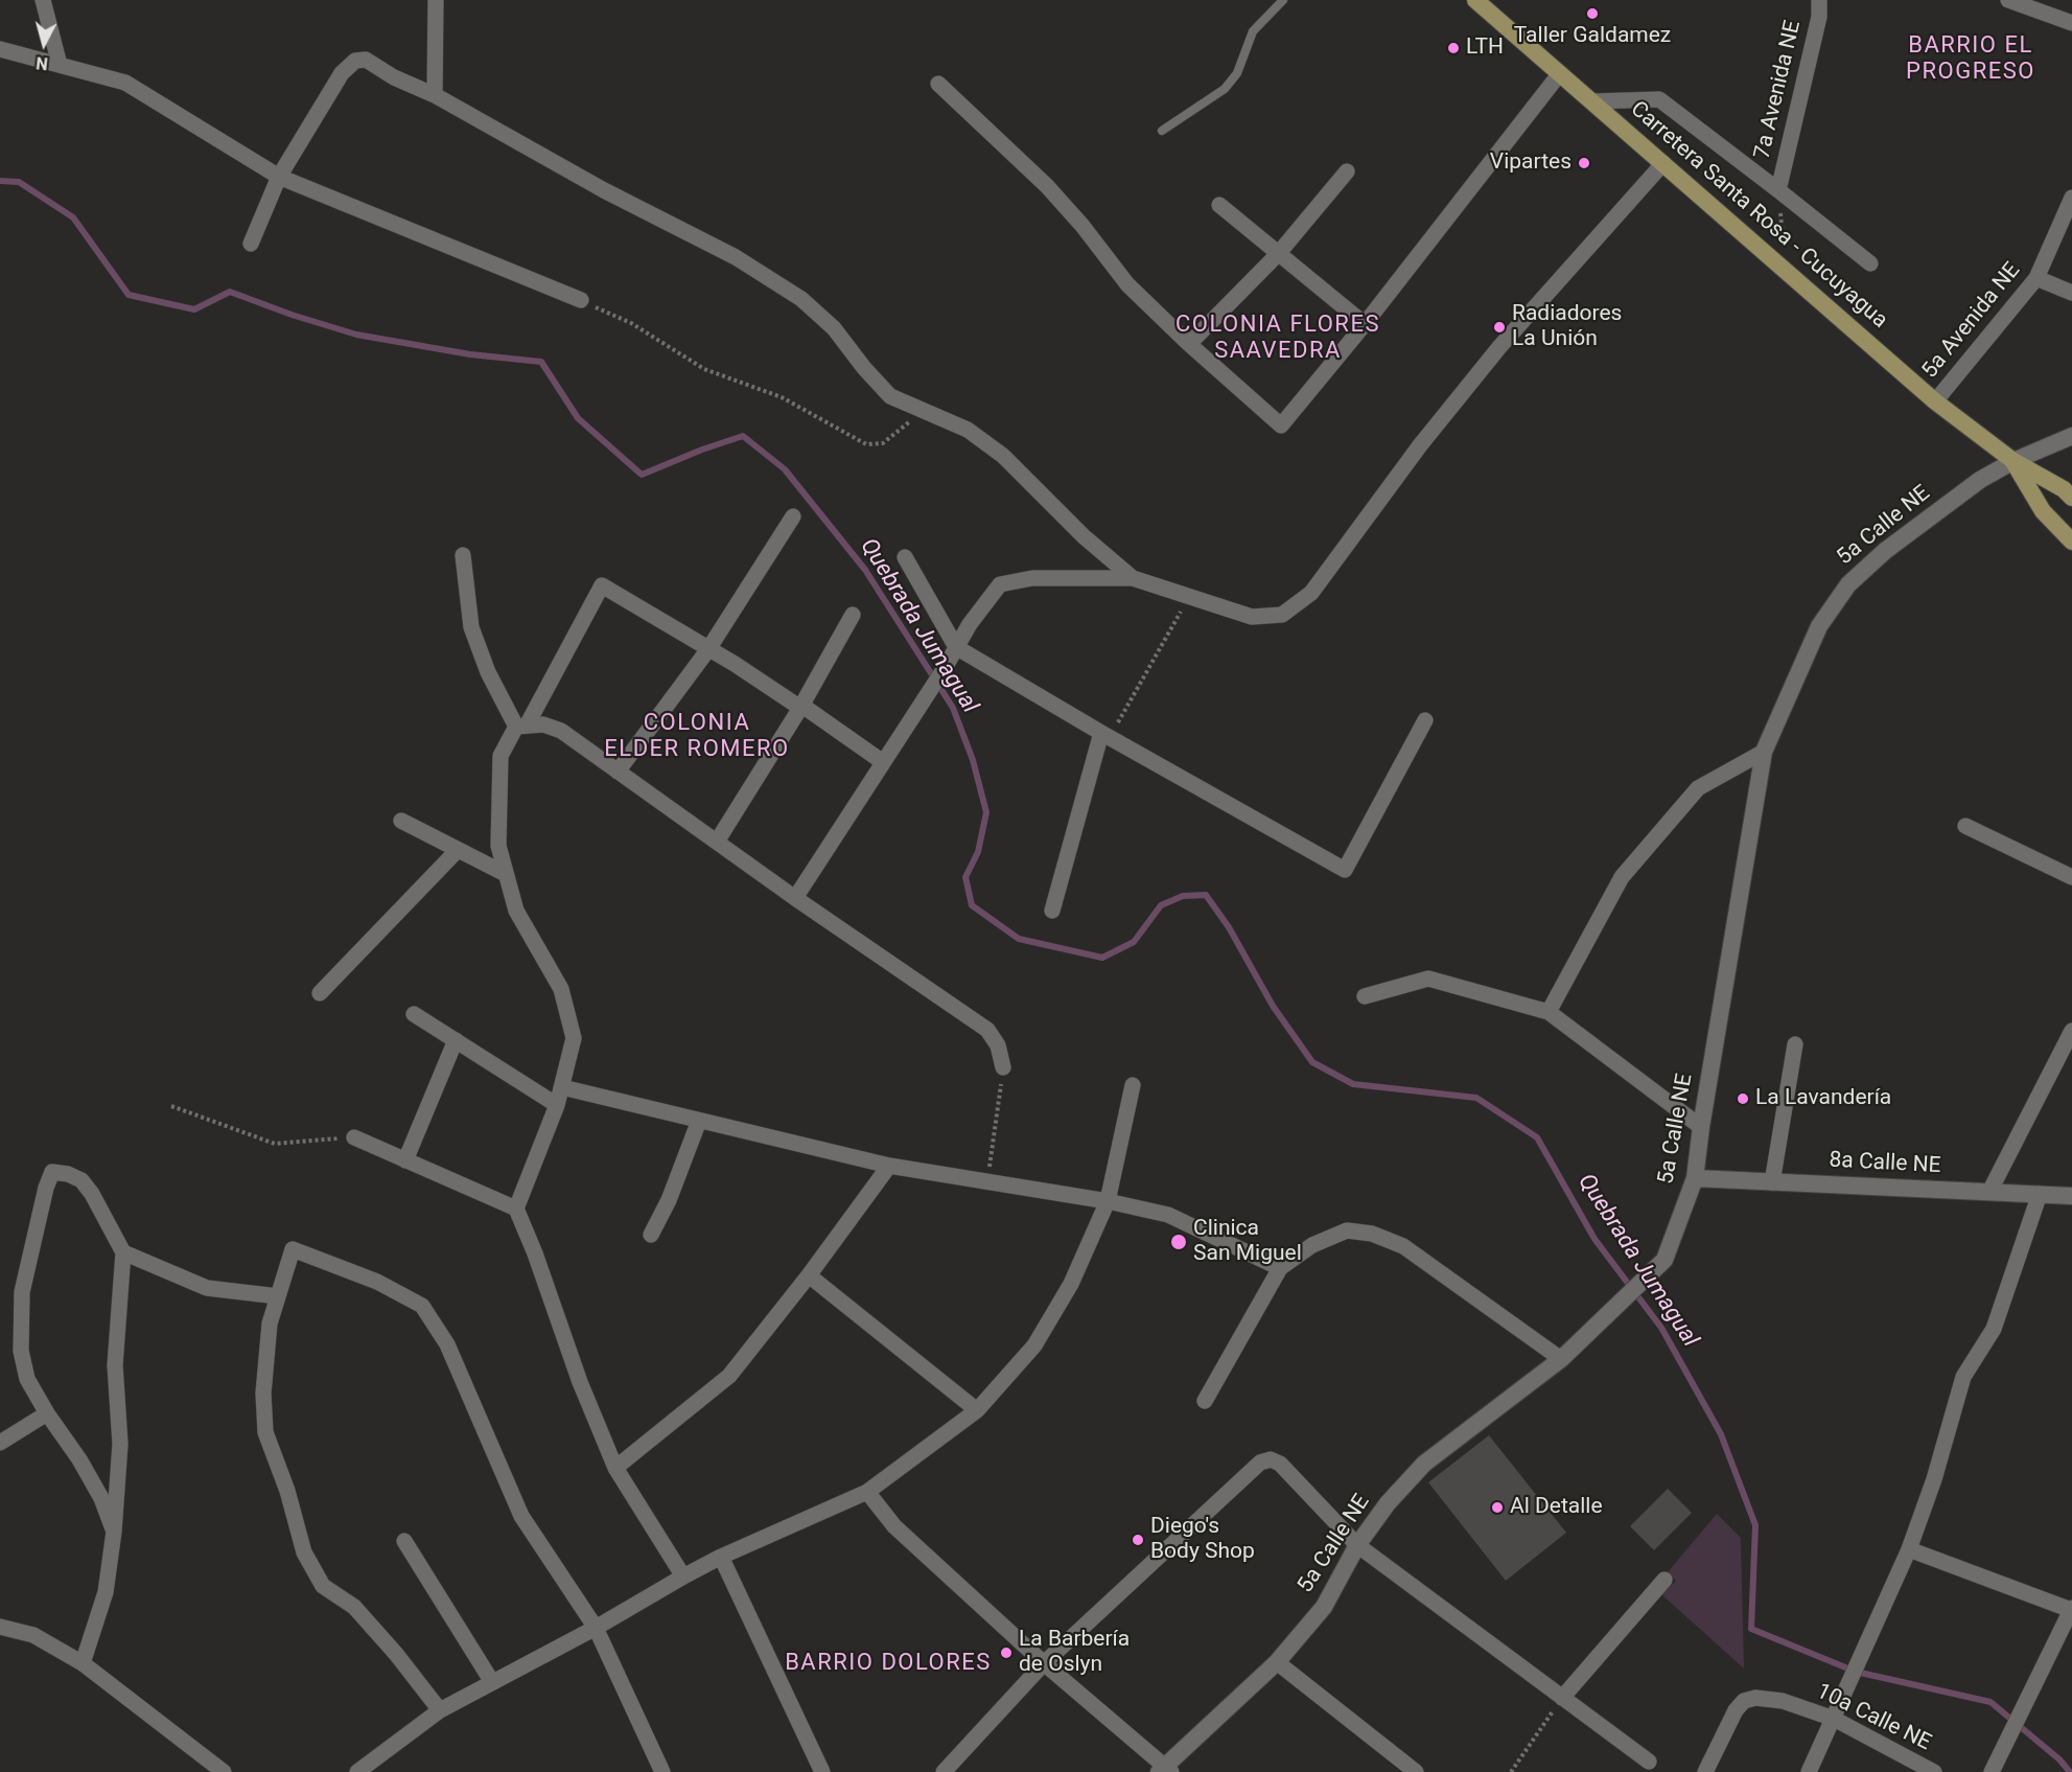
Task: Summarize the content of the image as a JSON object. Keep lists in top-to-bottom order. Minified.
{"streets":{"main road":["Carretera Santa Rosa - Cucuyagua"],"street":["7a Avenida NE","5a Avenida NE","5a Calle NE","8a Calle NE","10a Calle NE"]},"crossings":[["Carretera Santa Rosa - Cucuyagua","5a Avenida NE"],["Carretera Santa Rosa - Cucuyagua","5a Calle NE"],["5a Calle NE","8a Calle NE"]],"districts":["BARRIO EL PROGRESO","COLONIA FLORES SAAVEDRA","COLONIA ELDER ROMERO","BARRIO DOLORES"],"water":["Quebrada Jumagual"],"places":["Taller Galdamez","LTH","Vipartes","Radiadores La Unión","La Lavandería","Clinica San Miguel","Al Detalle","Diego's Body Shop","La Barbería de Oslyn"],"north":"bottom"}
